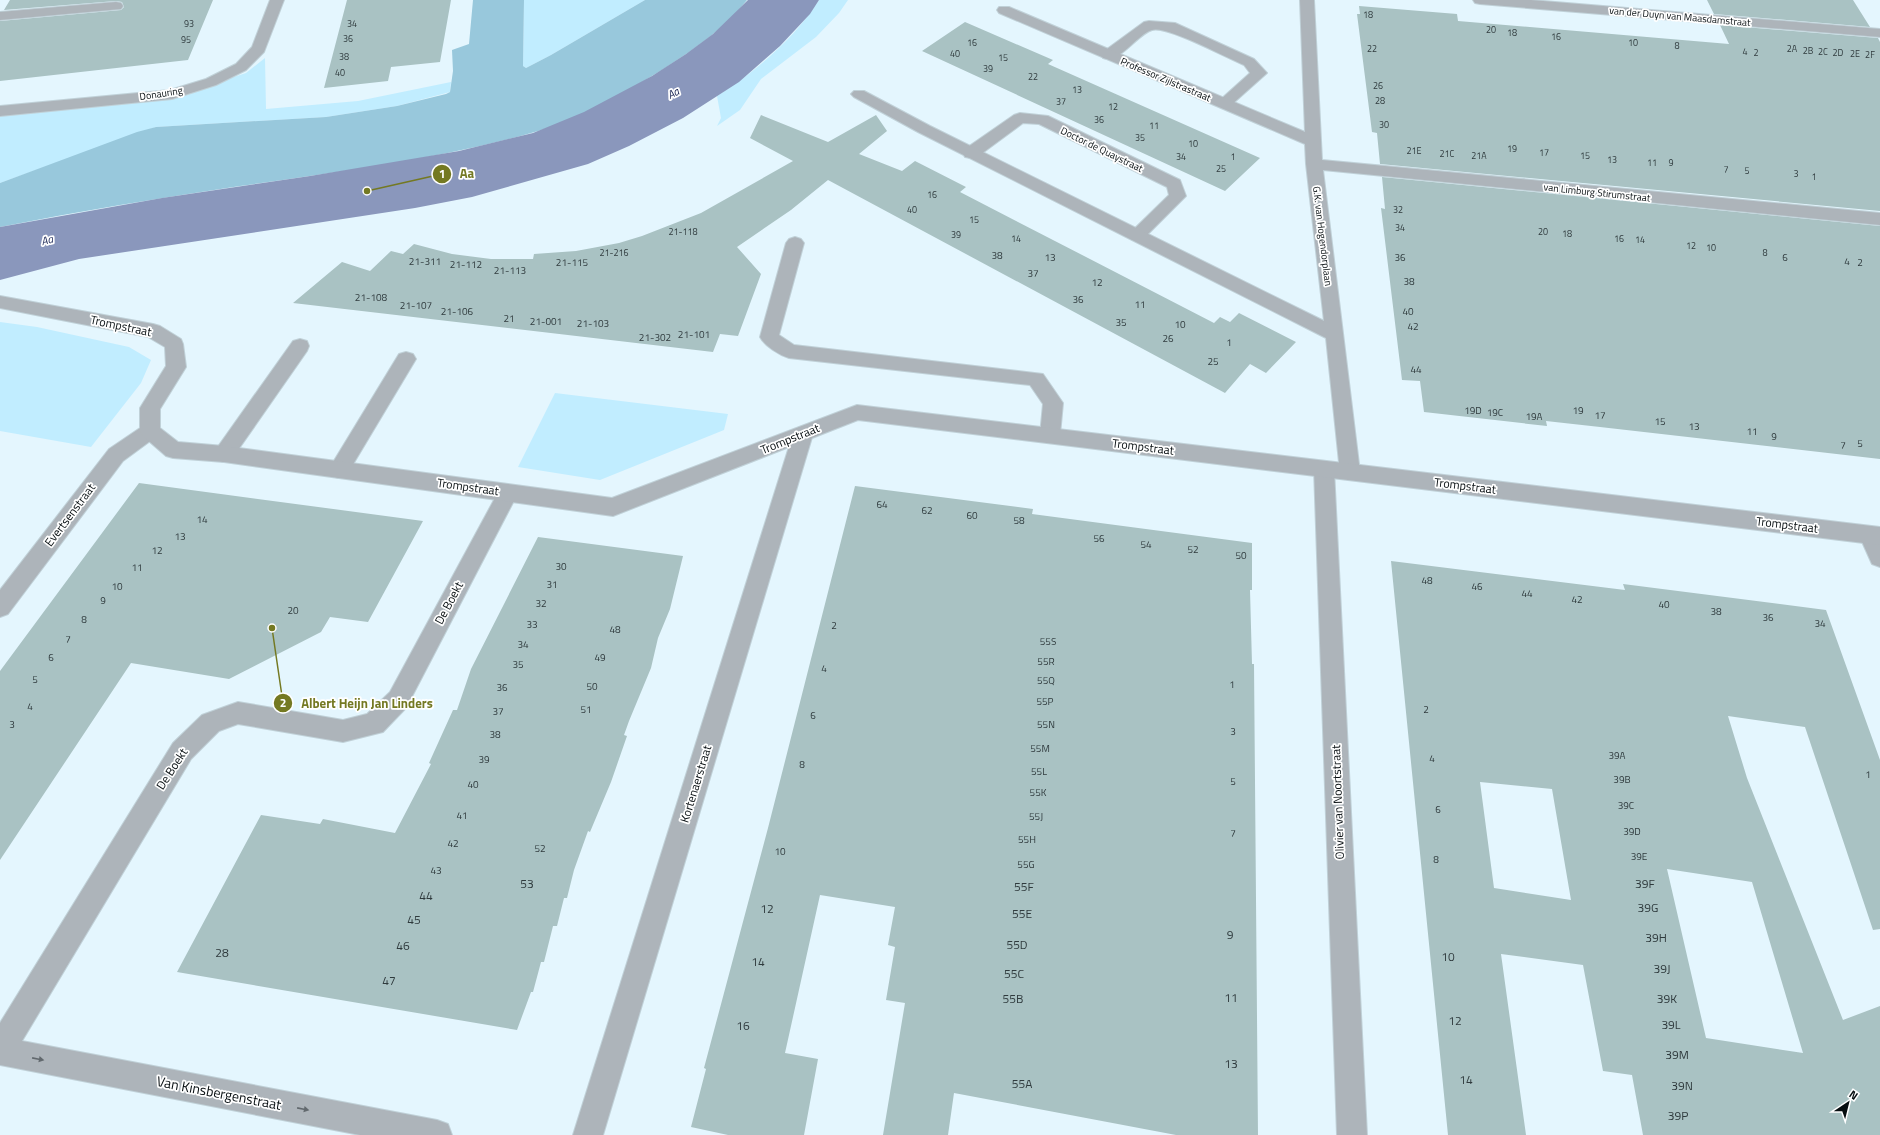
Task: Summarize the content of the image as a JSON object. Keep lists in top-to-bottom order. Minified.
{"streets":{"street":["van der Duyn van Maasdamstraat","Professor Zijlstrastraat","Donauring","Doctor de Quaystraat","van Limburg Stirumstraat","G.K. van Hogendorplaan","Trompstraat","Evertsenstraat","De Boekt","Kortenaerstraat","Olivier van Noortstraat","Van Kinsbergenstraat"]},"crossings":[["Professor Zijlstrastraat","G.K. van Hogendorplaan"],["van Limburg Stirumstraat","G.K. van Hogendorplaan"],["G.K. van Hogendorplaan","Trompstraat"],["Trompstraat","Evertsenstraat"],["Trompstraat","De Boekt"],["Trompstraat","Kortenaerstraat"],["Trompstraat","Olivier van Noortstraat"],["De Boekt","Van Kinsbergenstraat"]],"one_way":["Van Kinsbergenstraat"],"water":["Aa"],"places":["Aa","Albert Heijn Jan Linders"],"house_numbers":["18","93","34","20","18","16","36","95","16","10","8","22","2A","2B","4","2C","2","2D","40","2E","2F","38","15","39","40","22","26","13","28","37","12","36","30","11","35","10","19","21E","17","21C","21A","15","34","1","13","11","9","25","7","5","3","1","16","40","32","15","34","21-118","20","18","39","14","16","14","12","10","21-216","8","38","13","36","6","21-311","4","21-115","2","21-112","21-113","37","38","12","21-108","36","11","21-107","21-106","40","21","21-001","35","21-103","10","42","21-101","21-302","26","1","25","44","19D","19","19C","17","19A","15","13","11","9","5","7","64","62","60","14","58","13","56","54","52","12","50","30","11","48","31","10","46","44","42","9","32","40","20","38","36","8","34","33","2","48","7","55S","34","6","49","55R","35","4","5","55Q","1","50","36","55P","4","51","2","37","6","3","55N","3","38","55M","39A","4","39","8","55L","1","39B","5","40","55K","39C","6","41","55J","39D","7","55H","42","52","10","39E","8","55G","43","53","39F","55F","44","39G","12","55E","45","9","39H","55D","46","28","10","14","39J","55C","47","11","55B","39K","12","39L","16","39M","13","14","55A","39N","39P"],"north":"top right"}
